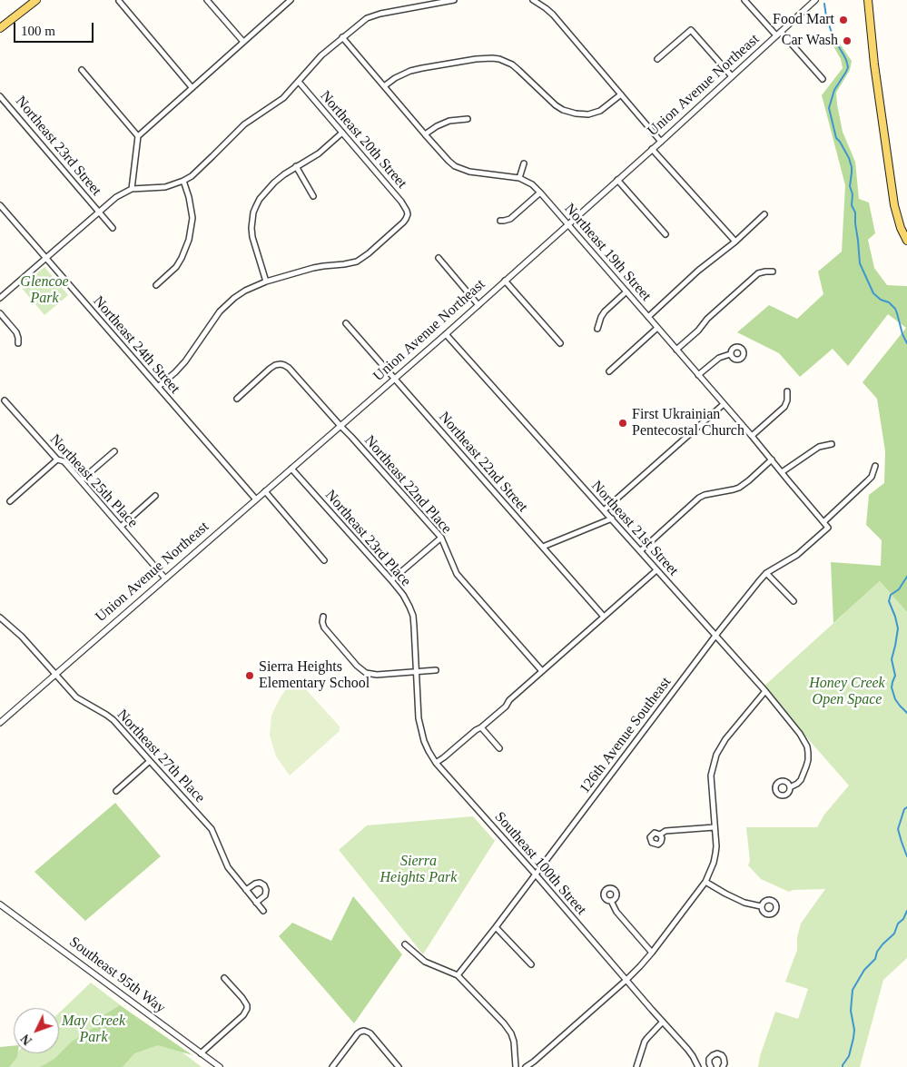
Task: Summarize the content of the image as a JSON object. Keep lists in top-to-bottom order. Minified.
{"streets":{"street":["Union Avenue Northeast","Northeast 20th Street","Northeast 23rd Street","Northeast 19th Street","Northeast 24th Street","Northeast 22nd Street","Northeast 25th Place","Northeast 22nd Place","Northeast 21st Street","Northeast 23rd Place","126th Avenue Southeast","Northeast 27th Place","Southeast 100th Street","Southeast 95th Way"]},"crossings":[["Union Avenue Northeast","Northeast 19th Street"],["Union Avenue Northeast","Northeast 24th Street"],["Union Avenue Northeast","Northeast 22nd Street"],["Union Avenue Northeast","Northeast 25th Place"],["Union Avenue Northeast","Northeast 22nd Place"],["Union Avenue Northeast","Northeast 21st Street"],["Union Avenue Northeast","Northeast 23rd Place"],["Union Avenue Northeast","Northeast 27th Place"],["Northeast 19th Street","126th Avenue Southeast"],["Northeast 21st Street","126th Avenue Southeast"],["Northeast 23rd Place","Southeast 100th Street"],["126th Avenue Southeast","Southeast 100th Street"]],"parks":["Glencoe Park","Honey Creek Open Space","Sierra Heights Park","May Creek Park"],"places":["Food Mart","Car Wash","First Ukrainian Pentecostal Church","Sierra Heights Elementary School"],"scale_bar":"100 m","north":"bottom left"}
